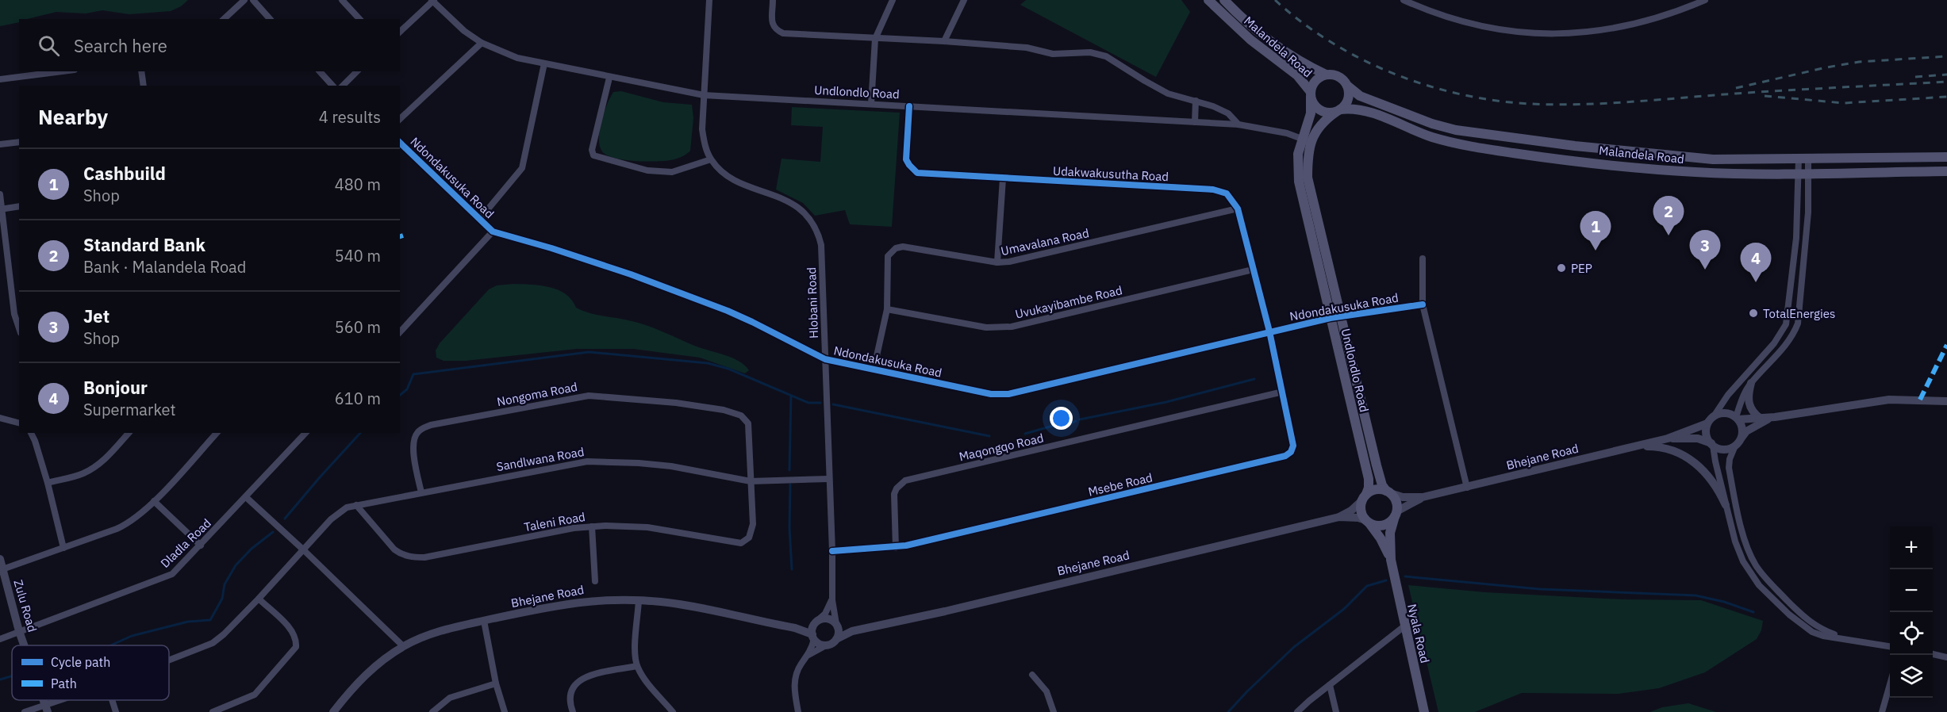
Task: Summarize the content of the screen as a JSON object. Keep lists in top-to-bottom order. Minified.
{"streets":{"main road":["Malandela Road","Undlondlo Road","Nyala Road"],"street":["Udakwakusutha Road","Ndondakusuka Road","Umavalana Road","Uvukayibambe Road","Hlobani Road","Nongoma Road","Maqongqo Road","Bhejane Road","Sandlwana Road","Msebe Road","Taleni Road","Dladla Road","Zulu Road"]},"crossings":[["Malandela Road","Undlondlo Road"],["Undlondlo Road","Udakwakusutha Road"],["Undlondlo Road","Ndondakusuka Road"],["Undlondlo Road","Hlobani Road"],["Undlondlo Road","Bhejane Road"],["Undlondlo Road","Nyala Road"],["Udakwakusutha Road","Umavalana Road"],["Ndondakusuka Road","Umavalana Road"],["Ndondakusuka Road","Hlobani Road"],["Ndondakusuka Road","Msebe Road"],["Umavalana Road","Uvukayibambe Road"],["Hlobani Road","Bhejane Road"],["Hlobani Road","Sandlwana Road"],["Hlobani Road","Msebe Road"],["Nongoma Road","Sandlwana Road"],["Nongoma Road","Taleni Road"],["Maqongqo Road","Msebe Road"],["Bhejane Road","Nyala Road"],["Sandlwana Road","Taleni Road"],["Dladla Road","Zulu Road"]],"places":["PEP","TotalEnergies"],"legend":["Cycle path","Path"],"page":{"search":"Search here","heading":["Nearby","4 results"],"list":[{"mark":"1","name":"Cashbuild","note":"Shop","value":"480 m"},{"mark":"2","name":"Standard Bank","note":"Bank · Malandela Road","value":"540 m"},{"mark":"3","name":"Jet","note":"Shop","value":"560 m"},{"mark":"4","name":"Bonjour","note":"Supermarket","value":"610 m"}],"pins":["2","1","3","4"],"map_buttons":["+","−"]}}
